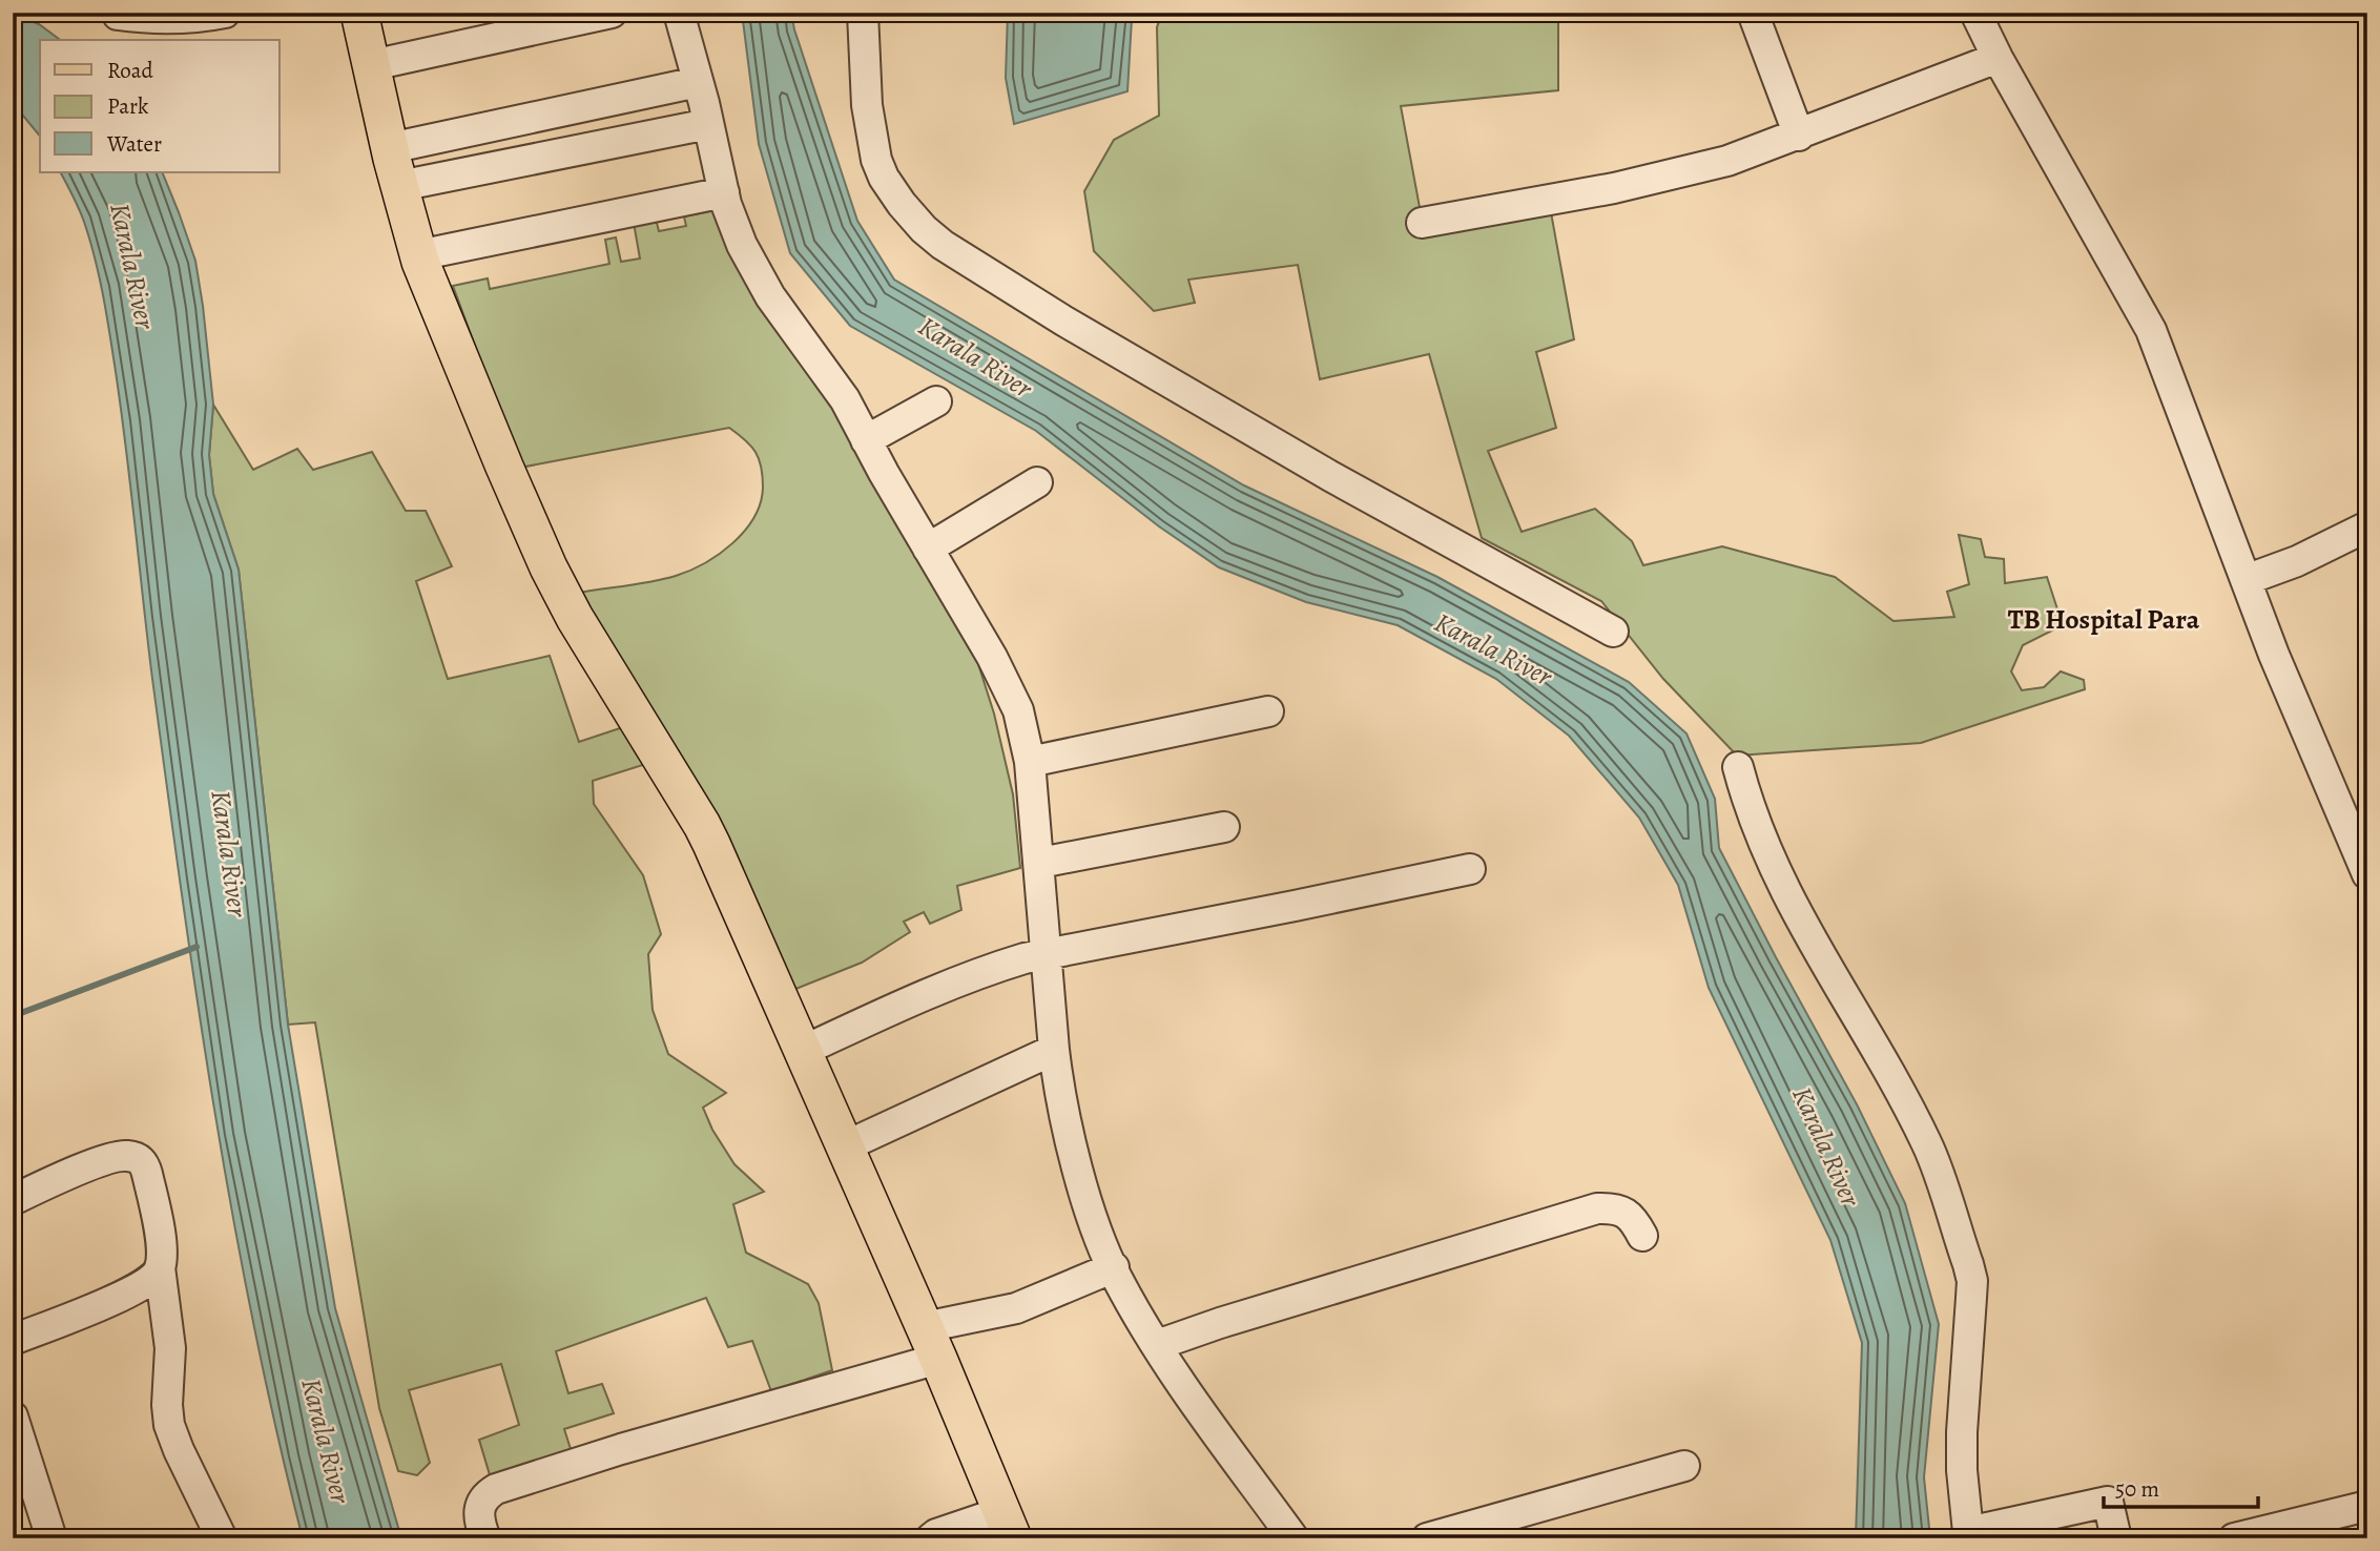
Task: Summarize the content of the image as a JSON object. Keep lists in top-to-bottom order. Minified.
{"districts":["TB Hospital Para"],"water":["Karala River"],"legend":["Road","Park","Water"],"scale_bar":"50 m"}
